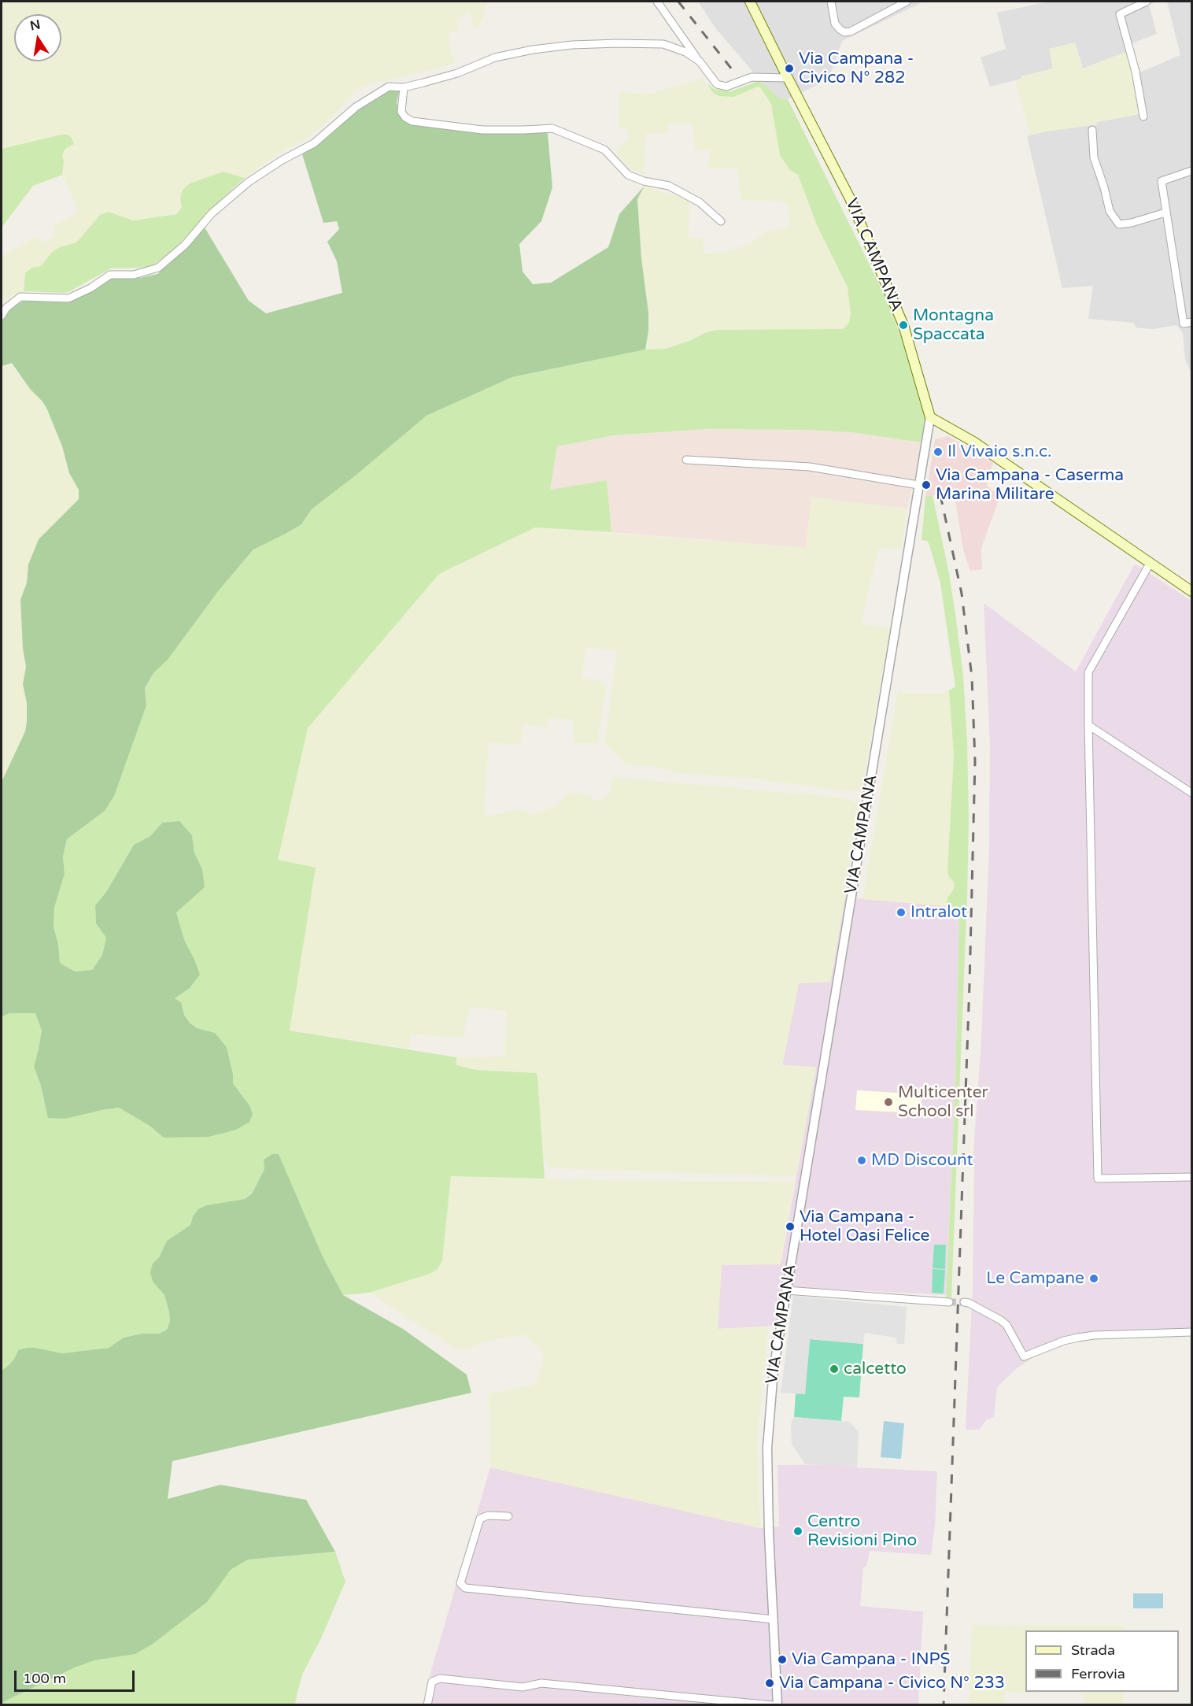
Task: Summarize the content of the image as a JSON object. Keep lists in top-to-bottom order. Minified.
{"streets":{"main road":["VIA CAMPANA"]},"places":["Via Campana - Civico N° 282","Montagna Spaccata","Il Vivaio s.n.c.","Via Campana - Caserma Marina Militare","Intralot","Multicenter School srl","MD Discount","Via Campana - Hotel Oasi Felice","Le Campane","calcetto","Centro Revisioni Pino","Via Campana - INPS","Via Campana - Civico N° 233"],"legend":["Strada","Ferrovia"],"scale_bar":"100 m","north":"top"}
